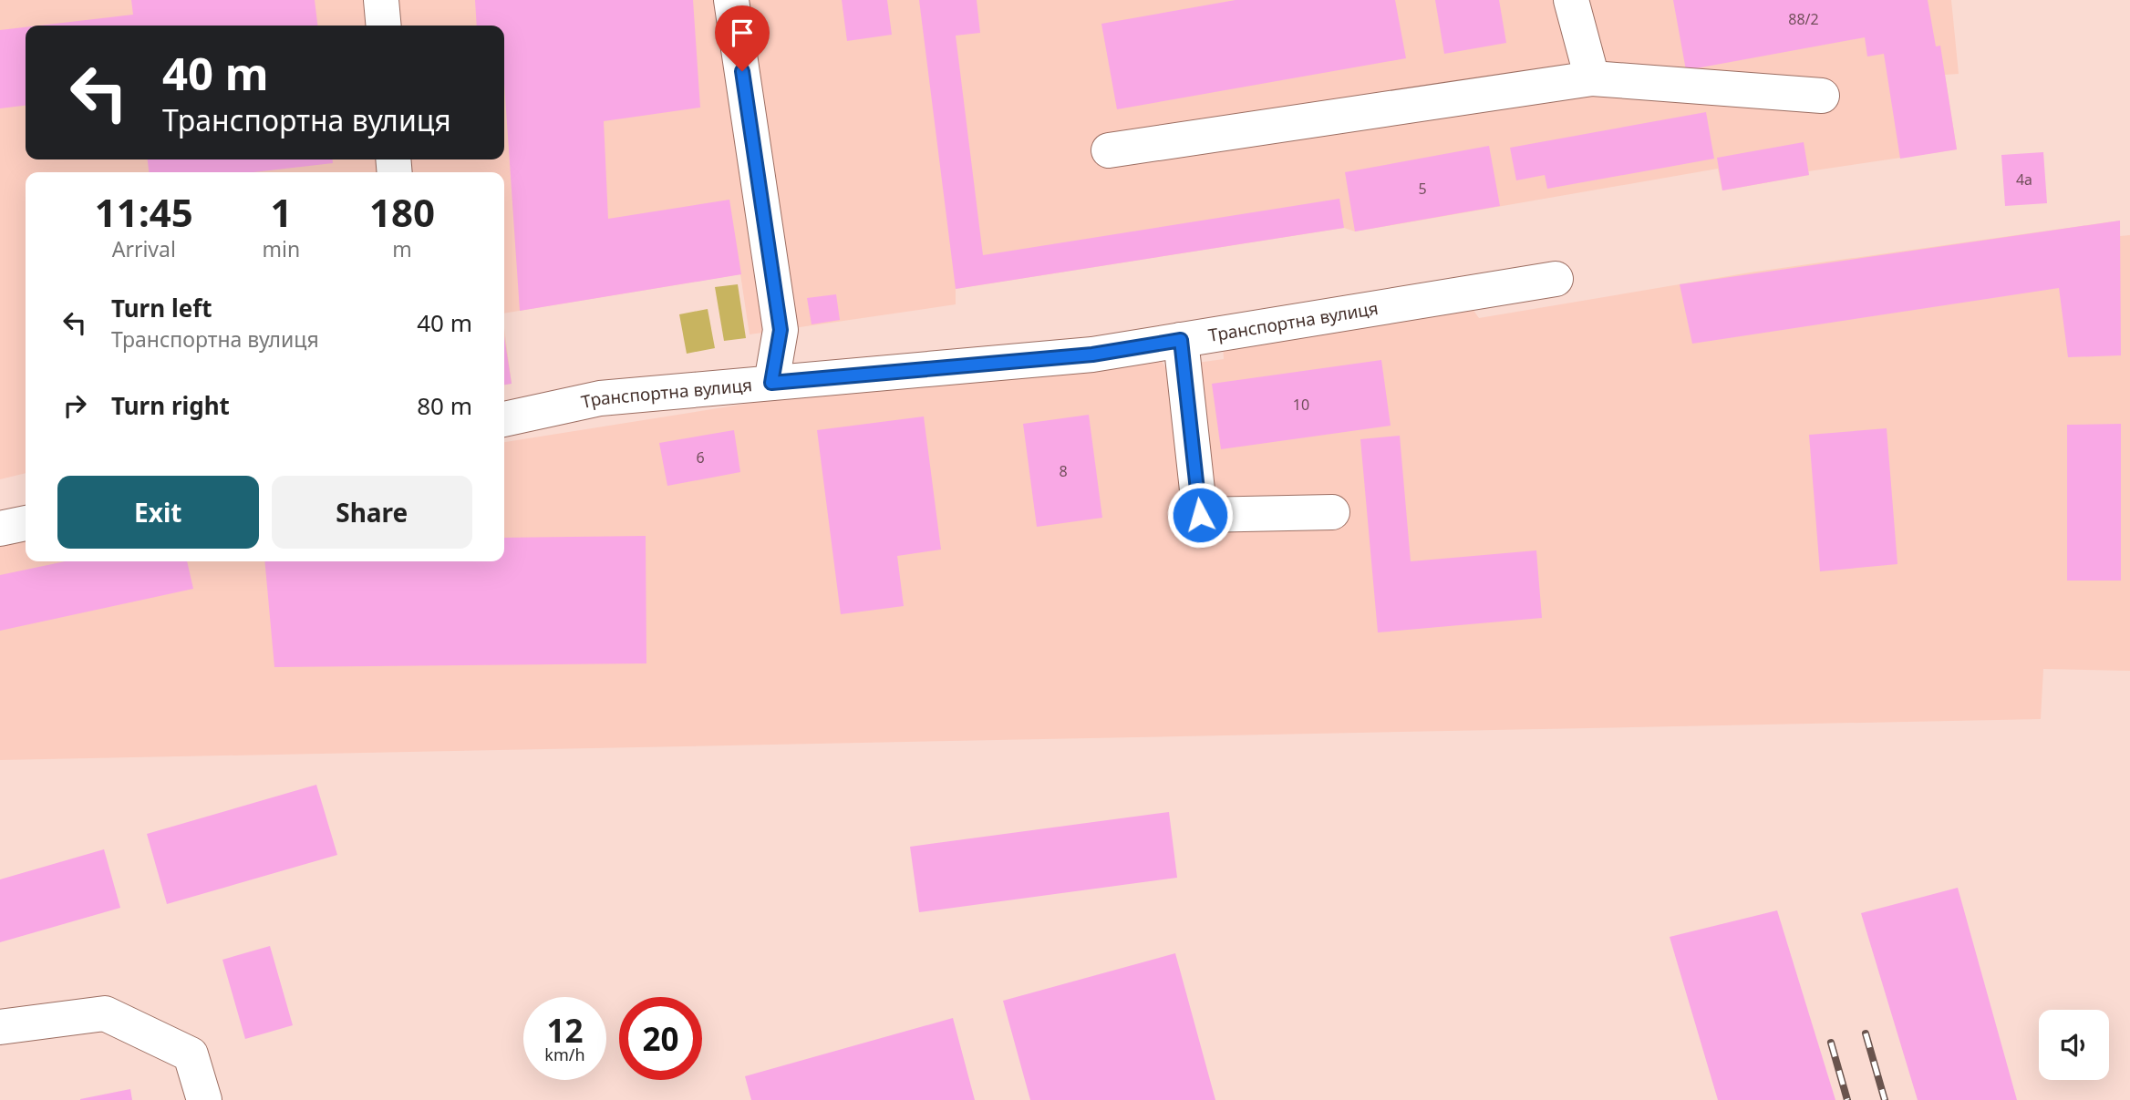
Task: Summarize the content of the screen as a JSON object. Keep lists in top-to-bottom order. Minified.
{"streets":{"street":["Транспортна вулиця"]},"house_numbers":["88/2","4а","5","10","6","8"],"page":{"turn":["40 m","Транспортна вулиця"],"eta":["11:45","Arrival","1","min","180","m"],"list":[{"name":"Turn left","note":"Транспортна вулиця","value":"40 m"},{"name":"Turn right","value":"80 m"}],"buttons":["Exit","Share"],"speed":"12 km/h","limit":"20"}}
